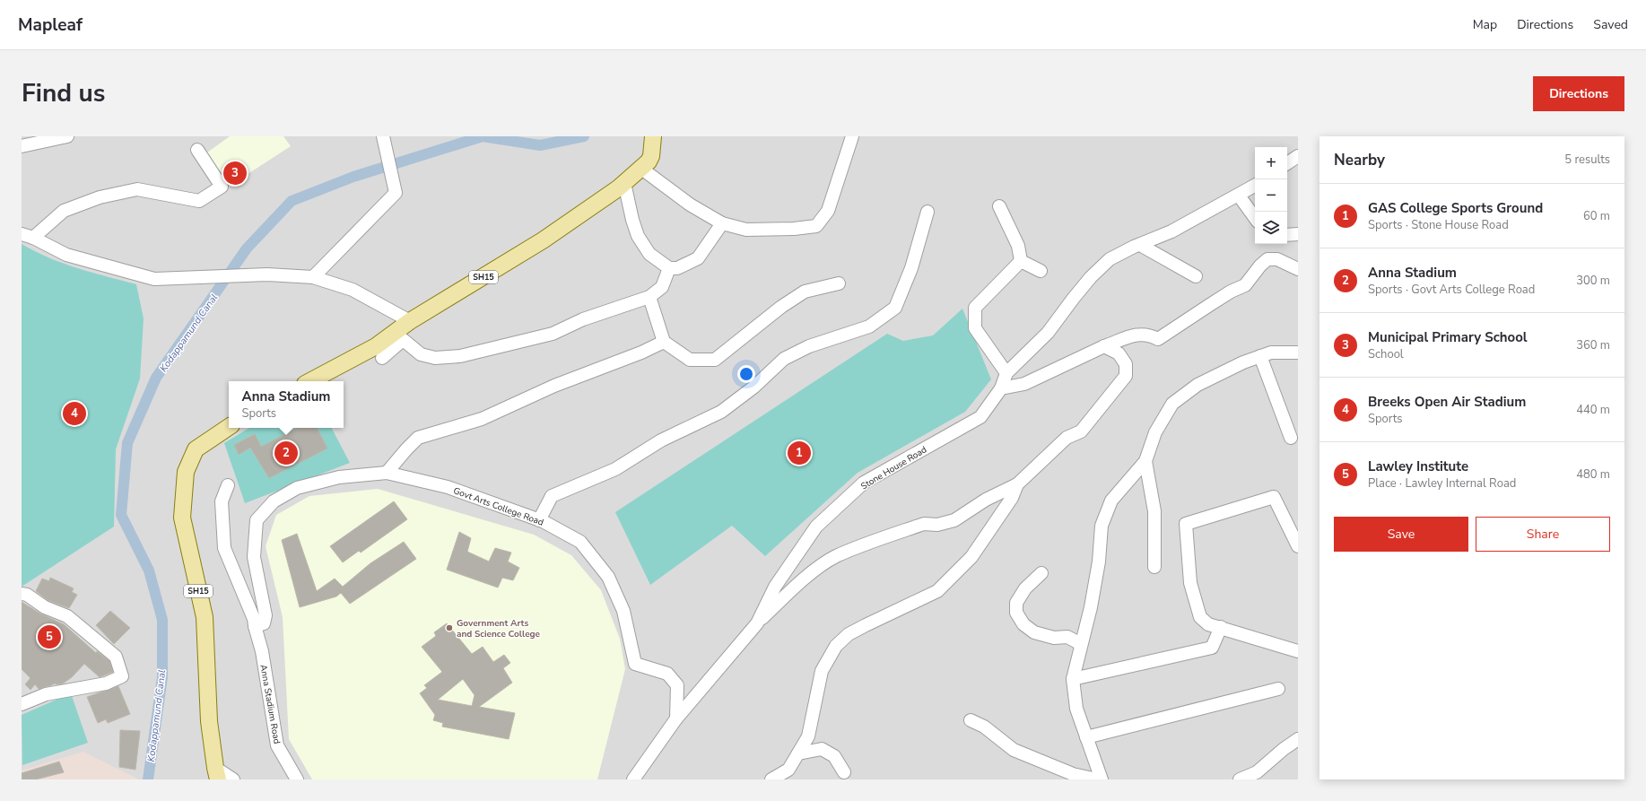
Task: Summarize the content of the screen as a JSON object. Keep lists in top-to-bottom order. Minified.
{"streets":{"main road":["SH15"],"street":["Stone House Road","Govt Arts College Road","Anna Stadium Road"]},"crossings":[["Stone House Road","Govt Arts College Road"],["Govt Arts College Road","Anna Stadium Road"]],"water":["Kodappamund Canal"],"places":["Government Arts and Science College"],"page":{"header":"Mapleaf","nav":["Map","Directions","Saved"],"title":"Find us","buttons":["Directions",["Save","Share"]],"heading":["Nearby","5 results"],"map_buttons":["+","−"],"pins":["3","4","1","2","5"],"list":[{"mark":"1","name":"GAS College Sports Ground","note":"Sports · Stone House Road","value":"60 m"},{"mark":"2","name":"Anna Stadium","note":"Sports · Govt Arts College Road","value":"300 m"},{"mark":"3","name":"Municipal Primary School","note":"School","value":"360 m"},{"mark":"4","name":"Breeks Open Air Stadium","note":"Sports","value":"440 m"},{"mark":"5","name":"Lawley Institute","note":"Place · Lawley Internal Road","value":"480 m"}],"popup":["Anna Stadium","Sports"]}}
